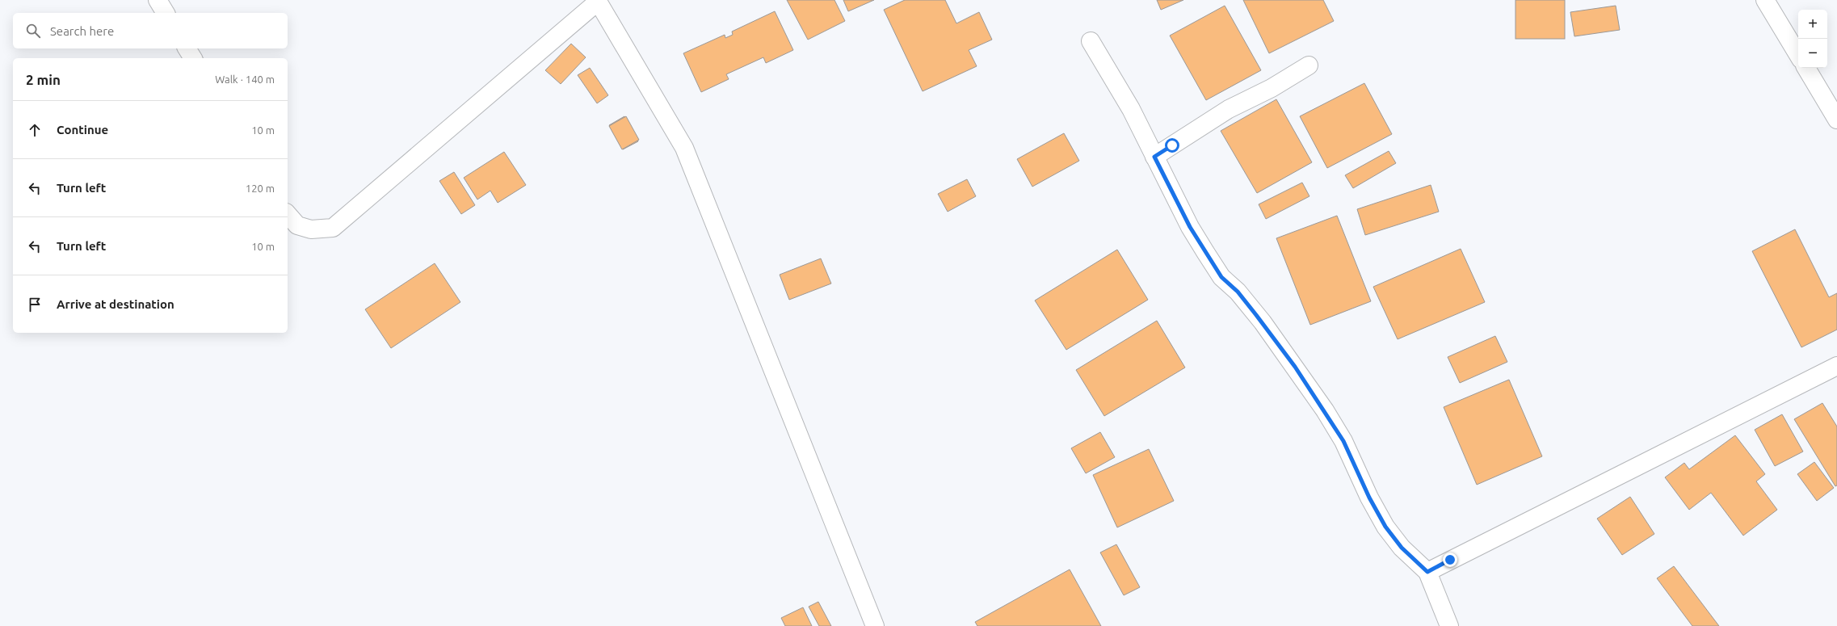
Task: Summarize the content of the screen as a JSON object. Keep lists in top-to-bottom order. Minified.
{"page":{"map_buttons":["+","−"],"search":"Search here","heading":["2 min","Walk · 140 m"],"list":[["Continue","10 m"],["Turn left","120 m"],["Turn left","10 m"],"Arrive at destination"]}}
